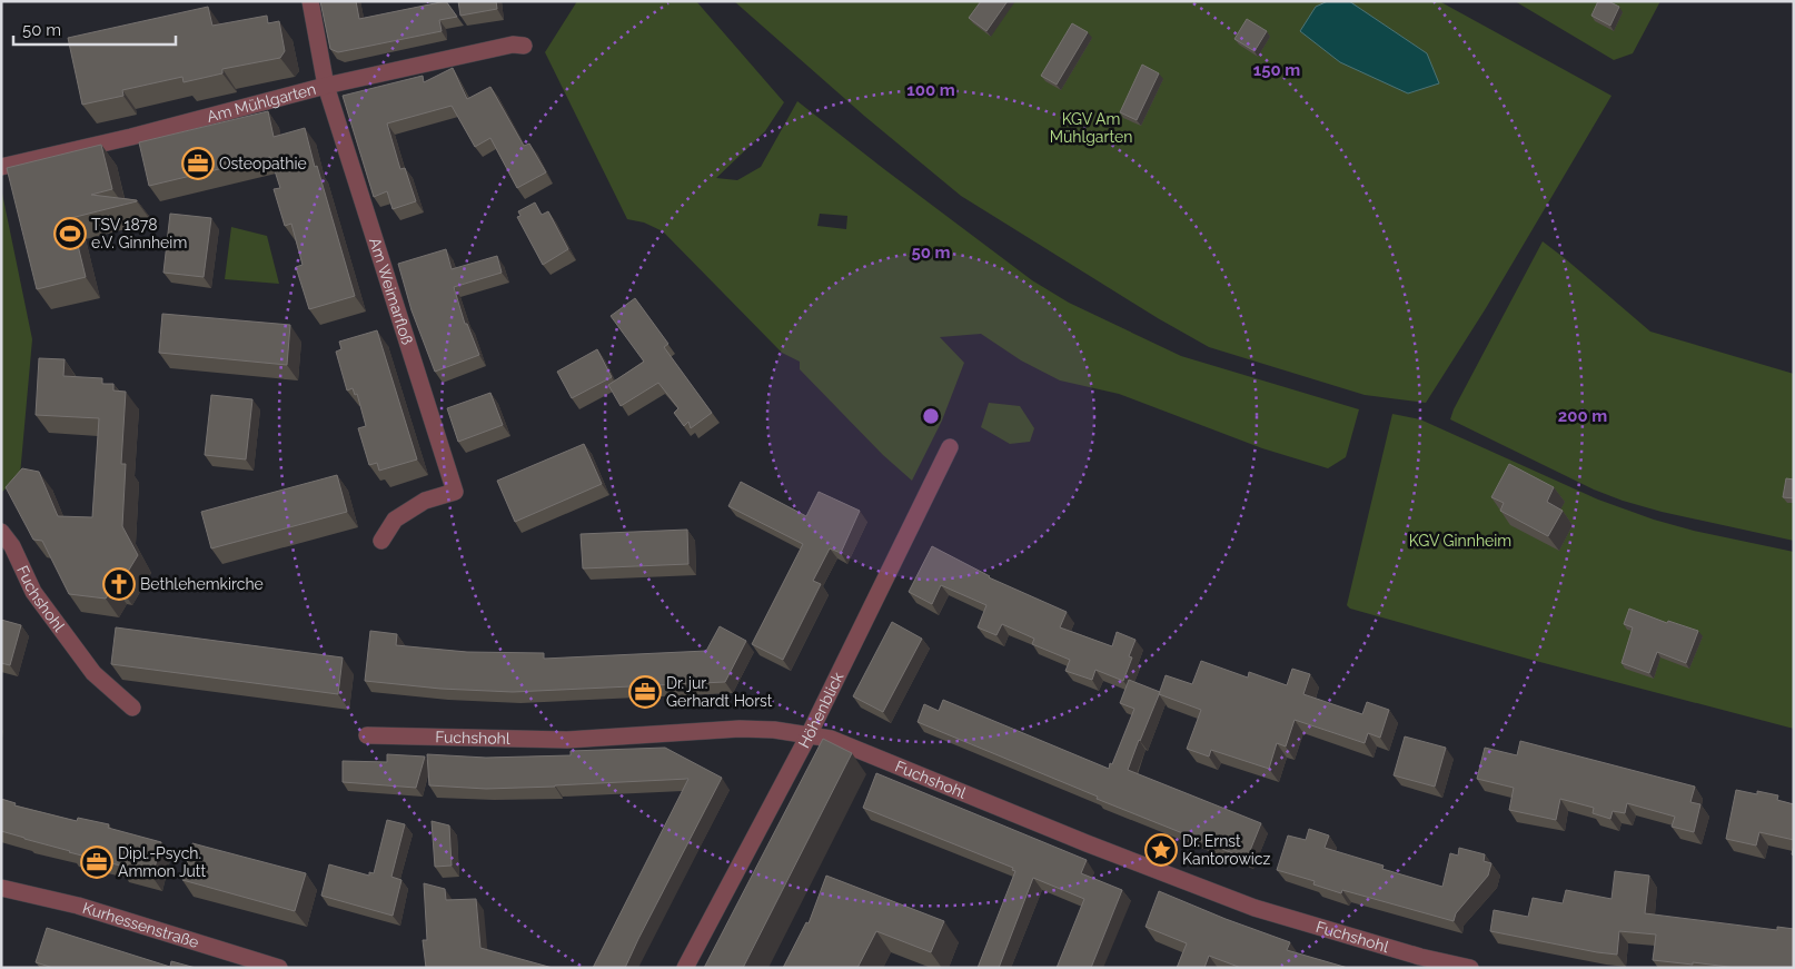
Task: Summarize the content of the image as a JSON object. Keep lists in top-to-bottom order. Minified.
{"streets":{"street":["Am Mühlgarten","Am Weimarfloß","Fuchshohl","Höhenblick","Kurhessenstraße"]},"crossings":[["Am Mühlgarten","Am Weimarfloß"],["Fuchshohl","Höhenblick"]],"parks":["KGV Am Mühlgarten","KGV Ginnheim"],"places":{"office":["Osteopathie","Dr. jur. Gerhardt Horst","Dipl.-Psych. Ammon Jutt"],"sports":["TSV 1878 e.V. Ginnheim"],"church":["Bethlehemkirche"],"place":["Dr. Ernst Kantorowicz"]},"scale_bar":"50 m","rings":["150 m","100 m","50 m","200 m"]}
